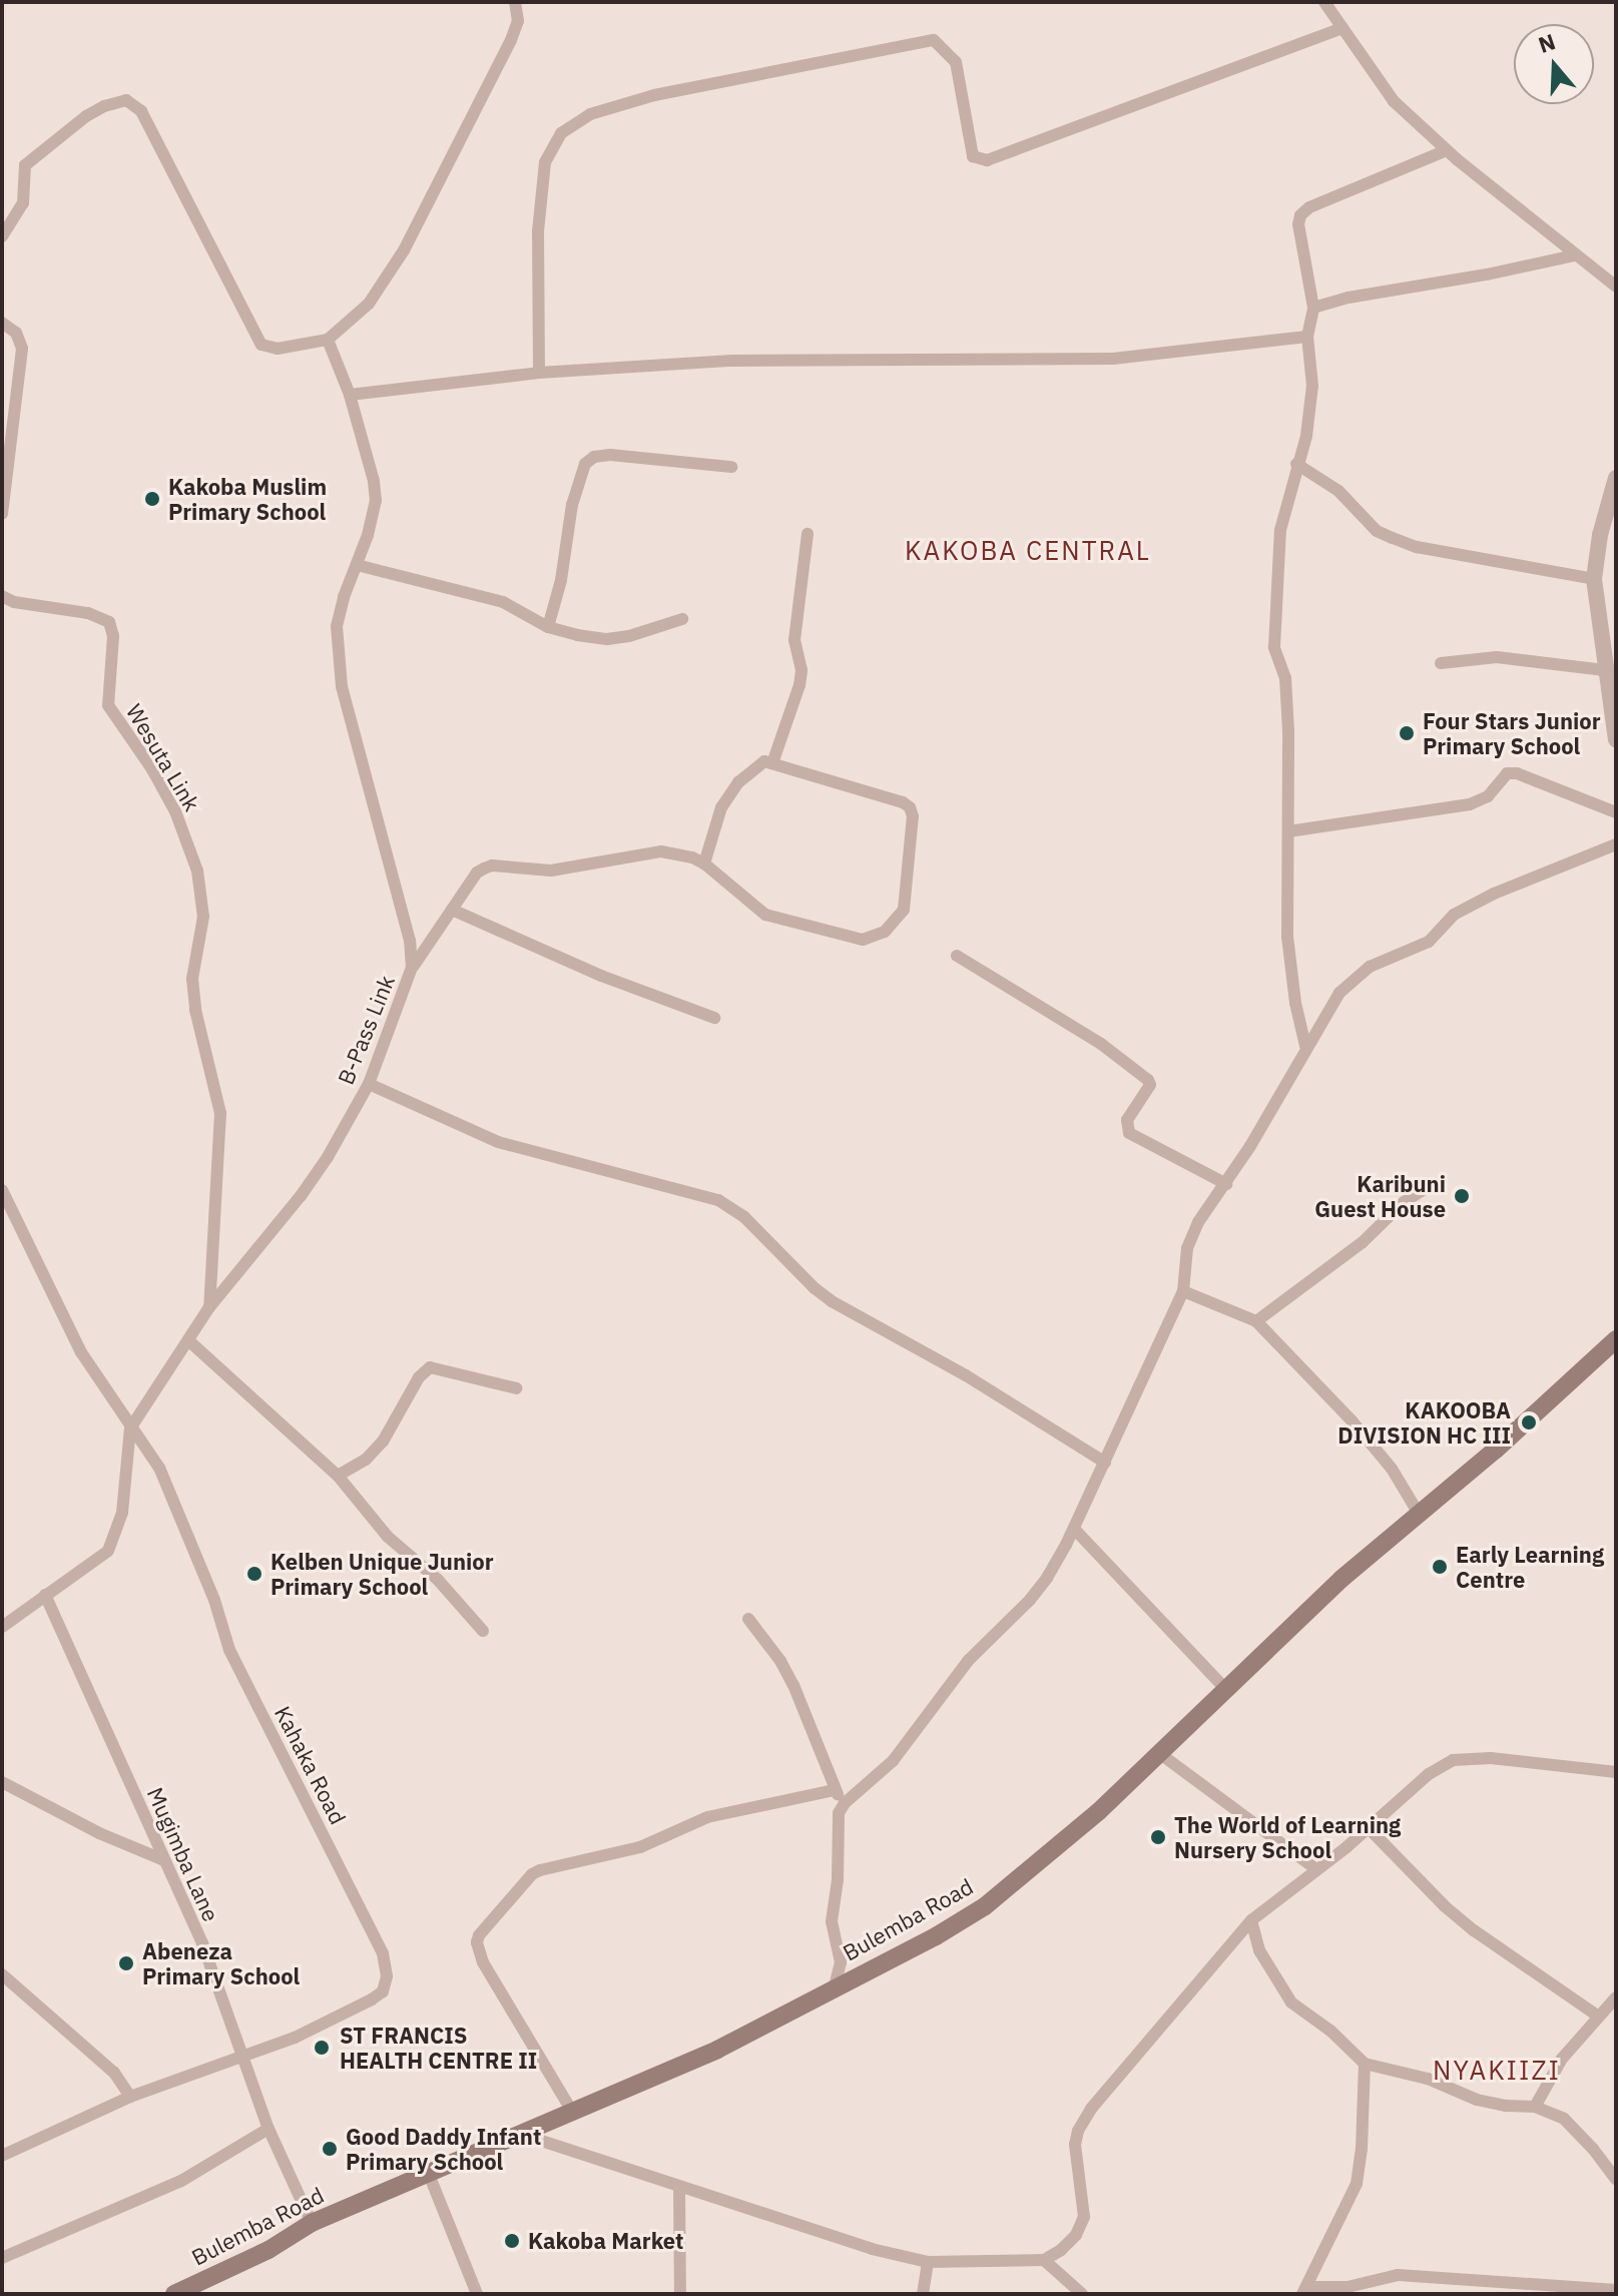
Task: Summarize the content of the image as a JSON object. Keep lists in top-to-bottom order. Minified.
{"streets":{"main road":["Bulemba Road"],"street":["Wesuta Link","B-Pass Link","Kahaka Road","Mugimba Lane"]},"crossings":[["Wesuta Link","B-Pass Link"],["B-Pass Link","Kahaka Road"],["B-Pass Link","Mugimba Lane"],["Kahaka Road","Mugimba Lane"],["Mugimba Lane","Bulemba Road"]],"districts":["KAKOBA CENTRAL","NYAKIIZI"],"places":["Kakoba Muslim Primary School","Four Stars Junior Primary School","Karibuni Guest House","KAKOOBA DIVISION HC III","Early Learning Centre","Kelben Unique Junior Primary School","The World of Learning Nursery School","Abeneza Primary School","ST FRANCIS HEALTH CENTRE II","Good Daddy Infant Primary School","Kakoba Market"],"north":"top"}
